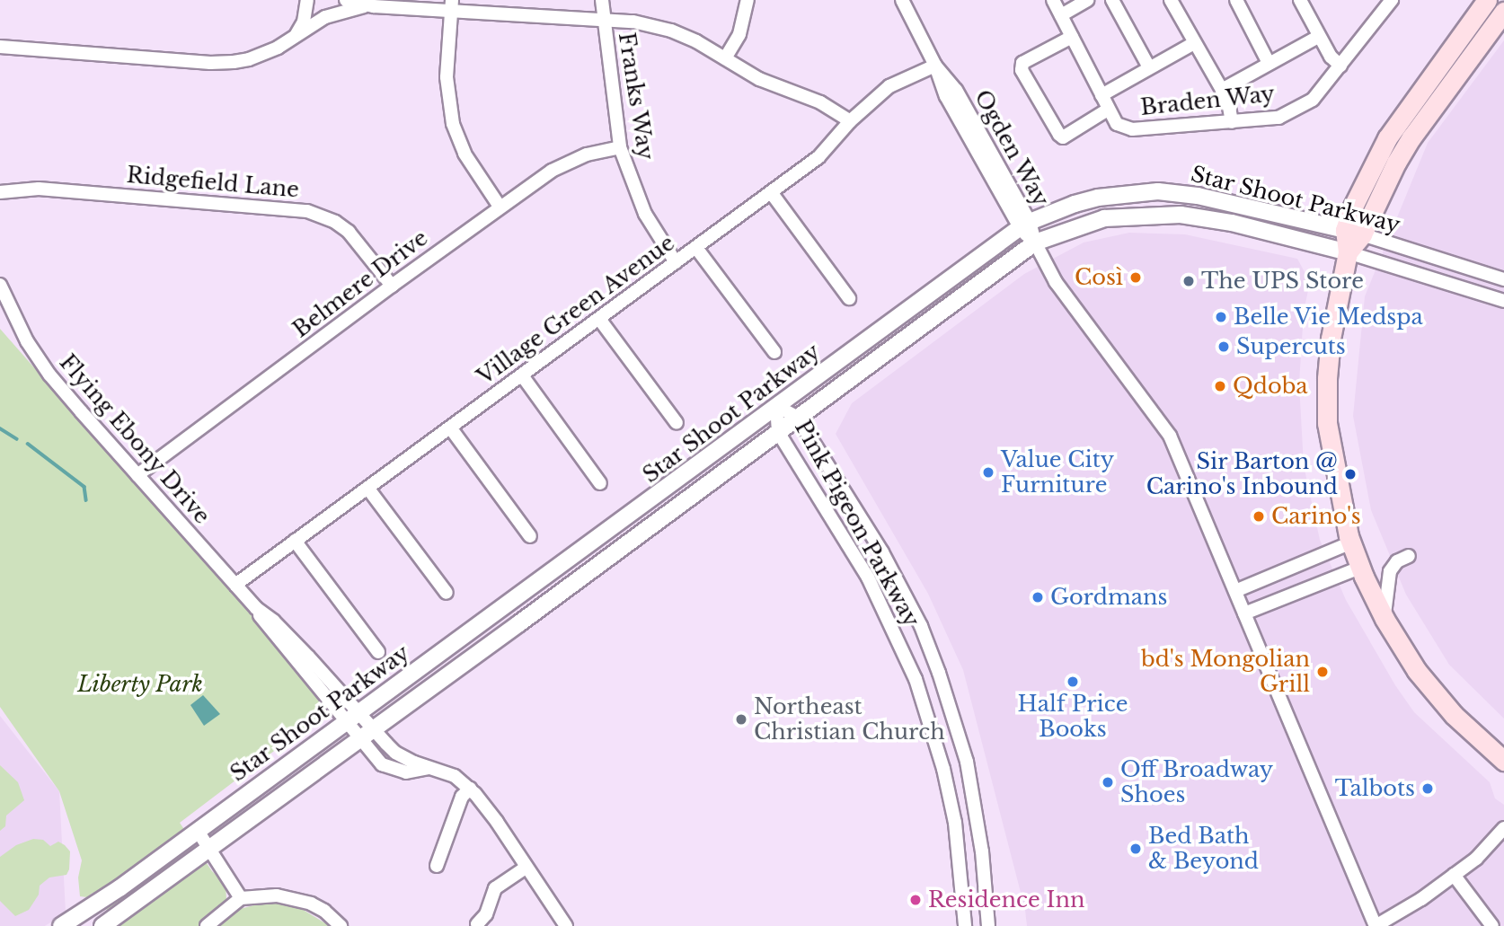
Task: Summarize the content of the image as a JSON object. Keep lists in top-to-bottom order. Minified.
{"streets":{"street":["Franks Way","Braden Way","Ogden Way","Ridgefield Lane","Star Shoot Parkway","Belmere Drive","Village Green Avenue","Flying Ebony Drive","Pink Pigeon Parkway"]},"crossings":[["Franks Way","Belmere Drive"],["Franks Way","Village Green Avenue"],["Ogden Way","Star Shoot Parkway"],["Ogden Way","Village Green Avenue"],["Ridgefield Lane","Belmere Drive"],["Star Shoot Parkway","Flying Ebony Drive"],["Star Shoot Parkway","Pink Pigeon Parkway"],["Belmere Drive","Flying Ebony Drive"],["Village Green Avenue","Flying Ebony Drive"]],"parks":["Liberty Park"],"places":["Così","The UPS Store","Belle Vie Medspa","Supercuts","Qdoba","Value City Furniture","Sir Barton @ Carino's Inbound","Carino's","Gordmans","bd's Mongolian Grill","Half Price Books","Northeast Christian Church","Off Broadway Shoes","Talbots","Bed Bath & Beyond","Residence Inn"]}
